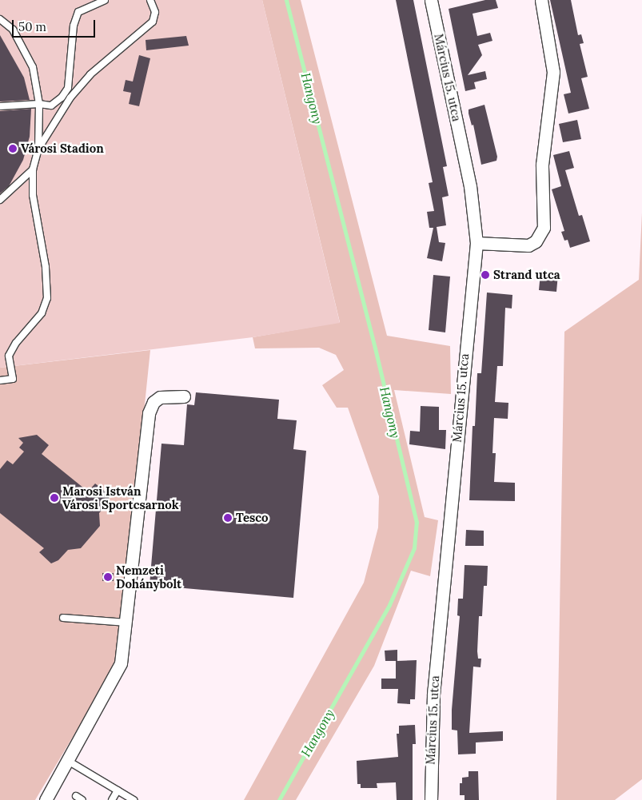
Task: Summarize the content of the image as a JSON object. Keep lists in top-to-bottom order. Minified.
{"streets":{"street":["Március 15. utca"]},"water":["Hangony"],"places":["Városi Stadion","Strand utca","Marosi István Városi Sportcsarnok","Tesco","Nemzeti Dohánybolt"],"scale_bar":"50 m"}
